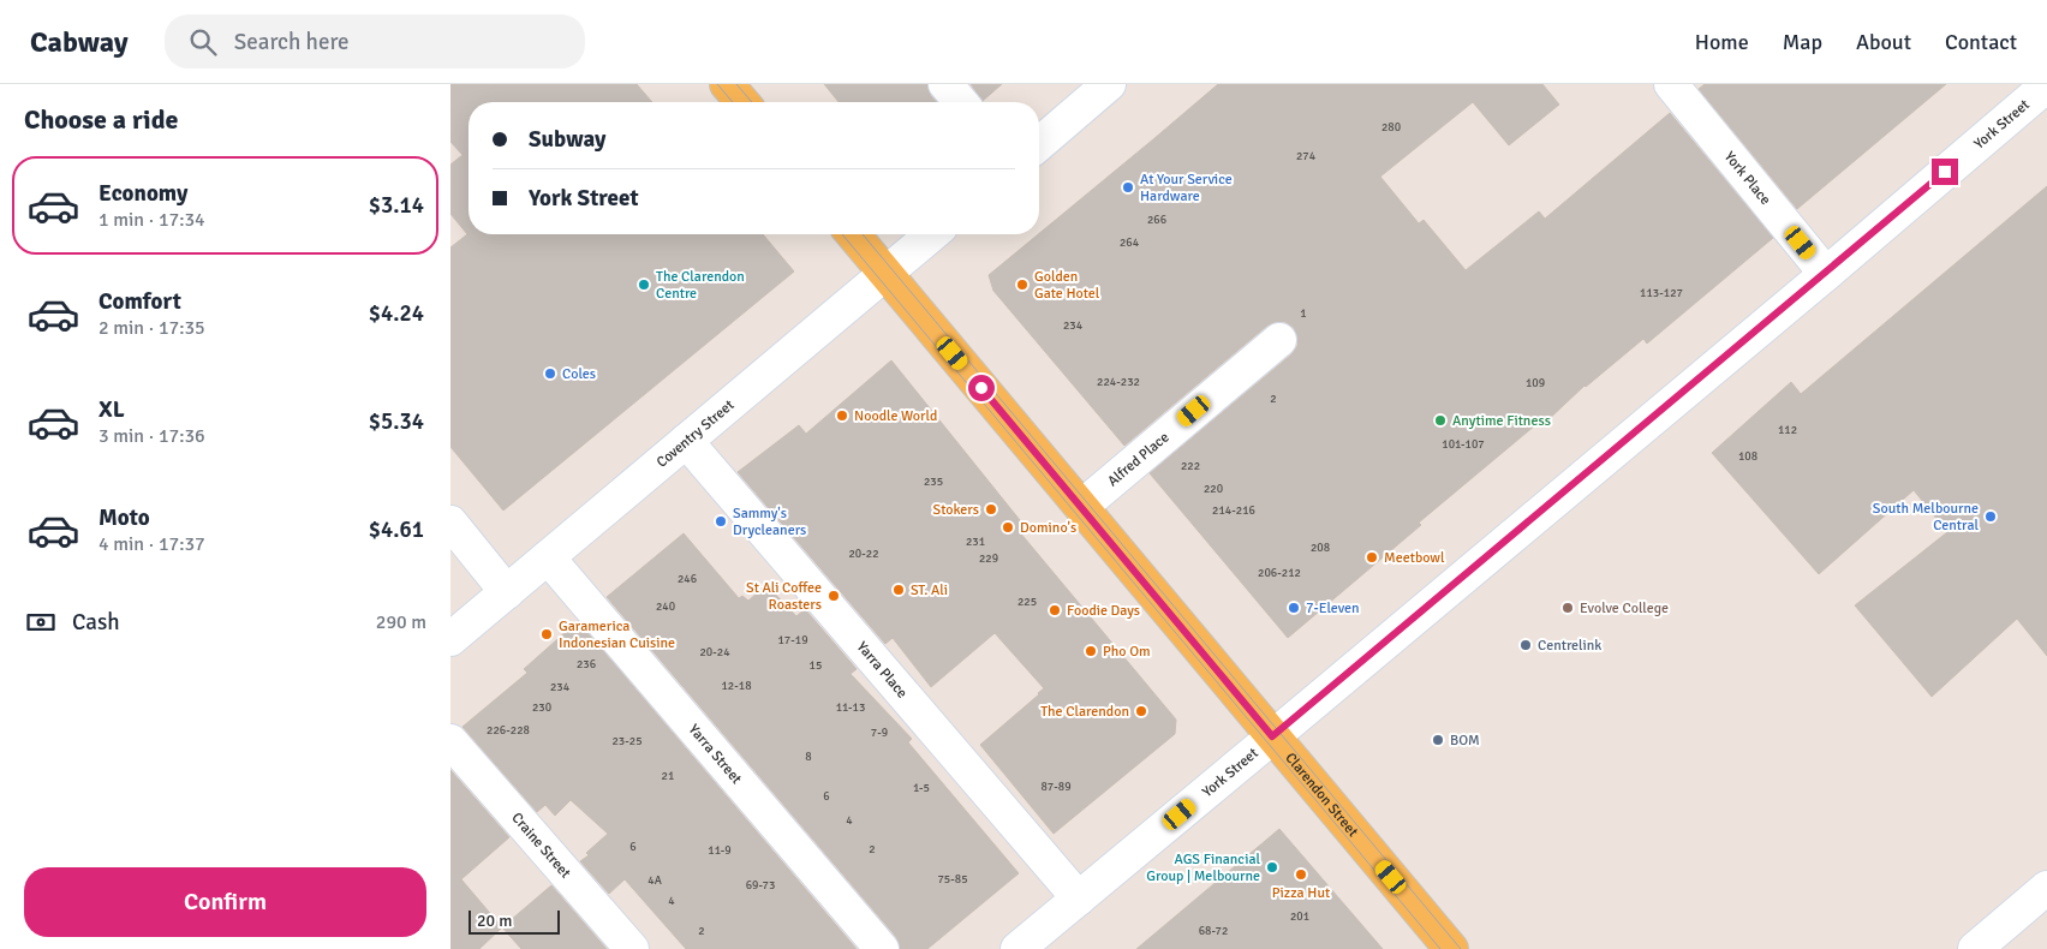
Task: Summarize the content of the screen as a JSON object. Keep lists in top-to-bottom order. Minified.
{"streets":{"main road":["Clarendon Street"],"street":["York Street","York Place","Coventry Street","Alfred Place","Yarra Place","Yarra Street","Craine Street"]},"crossings":[["York Street","York Place"],["York Street","Yarra Place"],["York Street","Clarendon Street"],["Coventry Street","Yarra Place"],["Coventry Street","Yarra Street"],["Coventry Street","Clarendon Street"],["Alfred Place","Clarendon Street"]],"places":["At Your Service Hardware","The Clarendon Centre","Golden Gate Hotel","Coles","Noodle World","Anytime Fitness","Stokers","South Melbourne Central","Sammy's Drycleaners","Domino's","Meetbowl","ST. Ali","St Ali Coffee Roasters","7-Eleven","Evolve College","Foodie Days","Garamerica Indonesian Cuisine","Centrelink","Pho Om","The Clarendon","BOM","AGS Financial Group | Melbourne","Pizza Hut"],"house_numbers":["280","274","266","264","113-127","1","234","224-232","109","2","112","101-107","108","222","235","220","214-216","231","208","20-22","229","206-212","246","225","240","17-19","20-24","236","15","12-18","234","230","11-13","226-228","7-9","23-25","8","21","87-89","1-5","6","4","6","2","11-9","75-85","4A","69-73","4","201","2","68-72"],"scale_bar":"20 m","page":{"header":"Cabway","search":"Search here","nav":["Home","Map","About","Contact"],"heading":"Choose a ride","banner":["Subway","York Street"],"list":[{"name":"Economy","note":"1 min · 17:34","value":"$3.14"},{"name":"Comfort","note":"2 min · 17:35","value":"$4.24"},{"name":"XL","note":"3 min · 17:36","value":"$5.34"},{"name":"Moto","note":"4 min · 17:37","value":"$4.61"}],"pay":["Cash","290 m"],"buttons":"Confirm","scale":"20 m"}}
